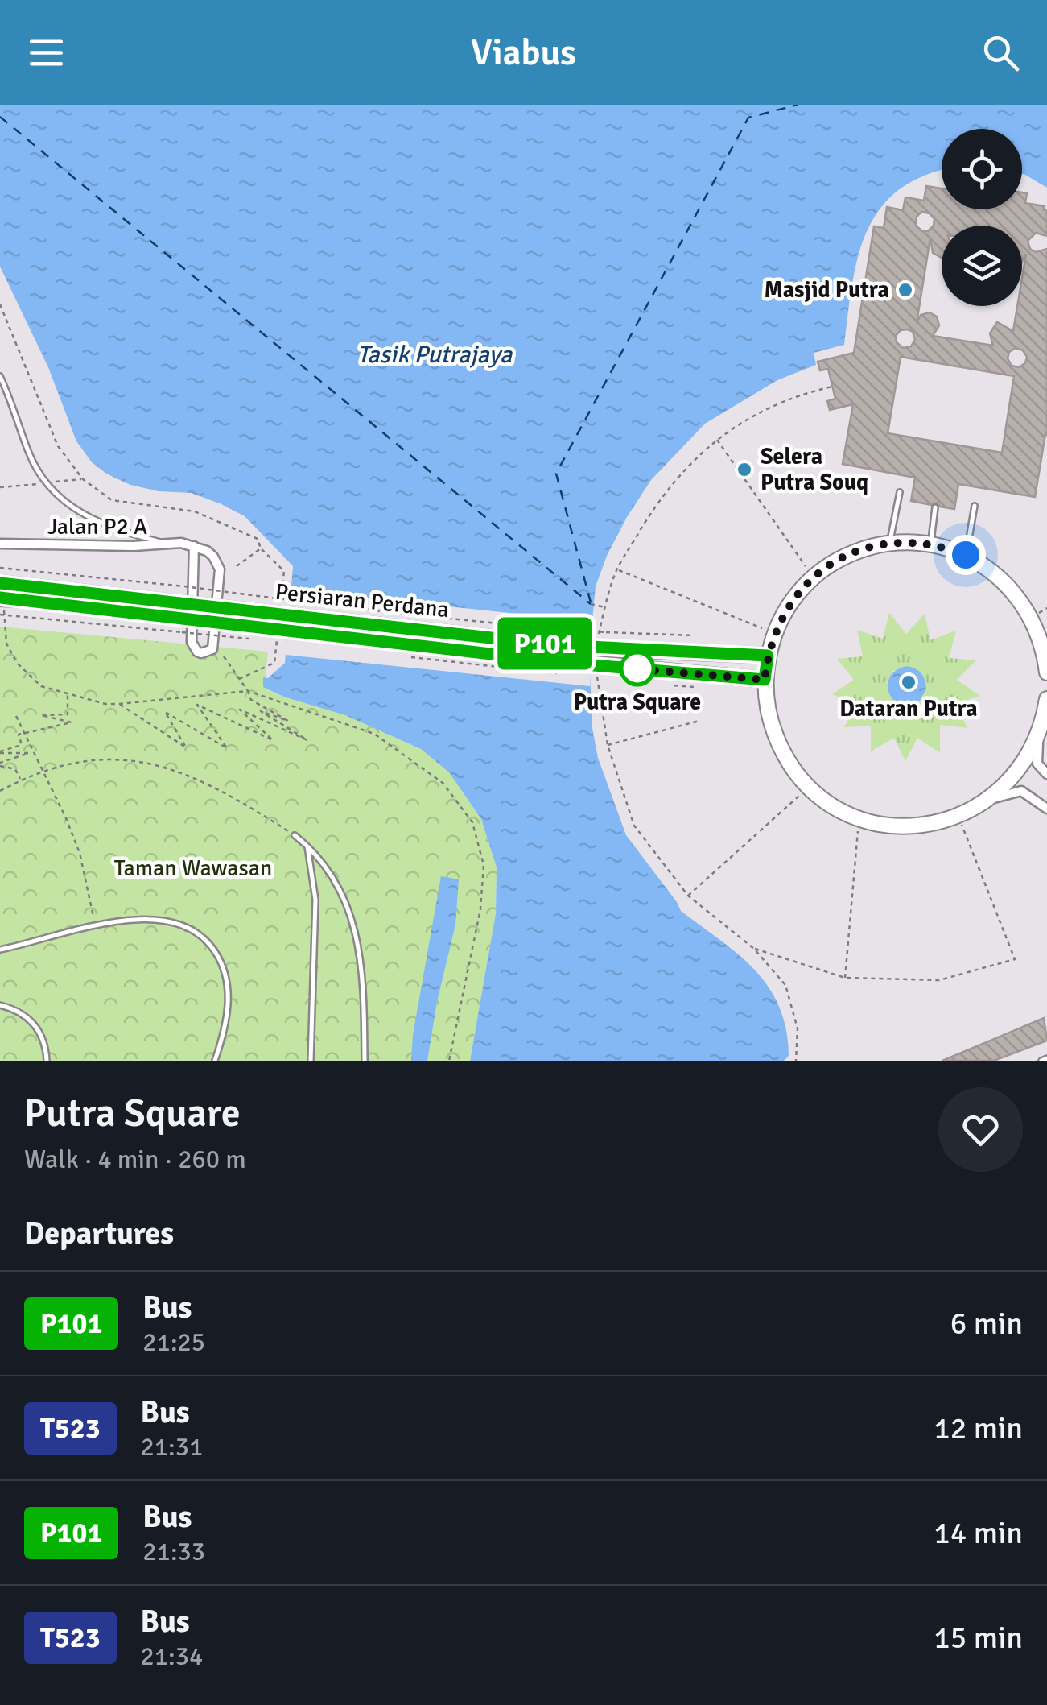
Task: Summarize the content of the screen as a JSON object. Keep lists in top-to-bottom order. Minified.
{"streets":{"main road":["Persiaran Perdana"],"street":["Jalan P2 A"]},"water":["Tasik Putrajaya"],"parks":["Taman Wawasan"],"places":["Masjid Putra","Selera Putra Souq","Putra Square","Dataran Putra"],"lines":["bus line P101"],"page":{"header":"Viabus","on_map":"P101","heading":[["Putra Square","Walk · 4 min · 260 m"],"Departures"],"list":[{"mark":"P101","name":"Bus","note":"21:25","value":"6 min"},{"mark":"T523","name":"Bus","note":"21:31","value":"12 min"},{"mark":"P101","name":"Bus","note":"21:33","value":"14 min"},{"mark":"T523","name":"Bus","note":"21:34","value":"15 min"}]}}
